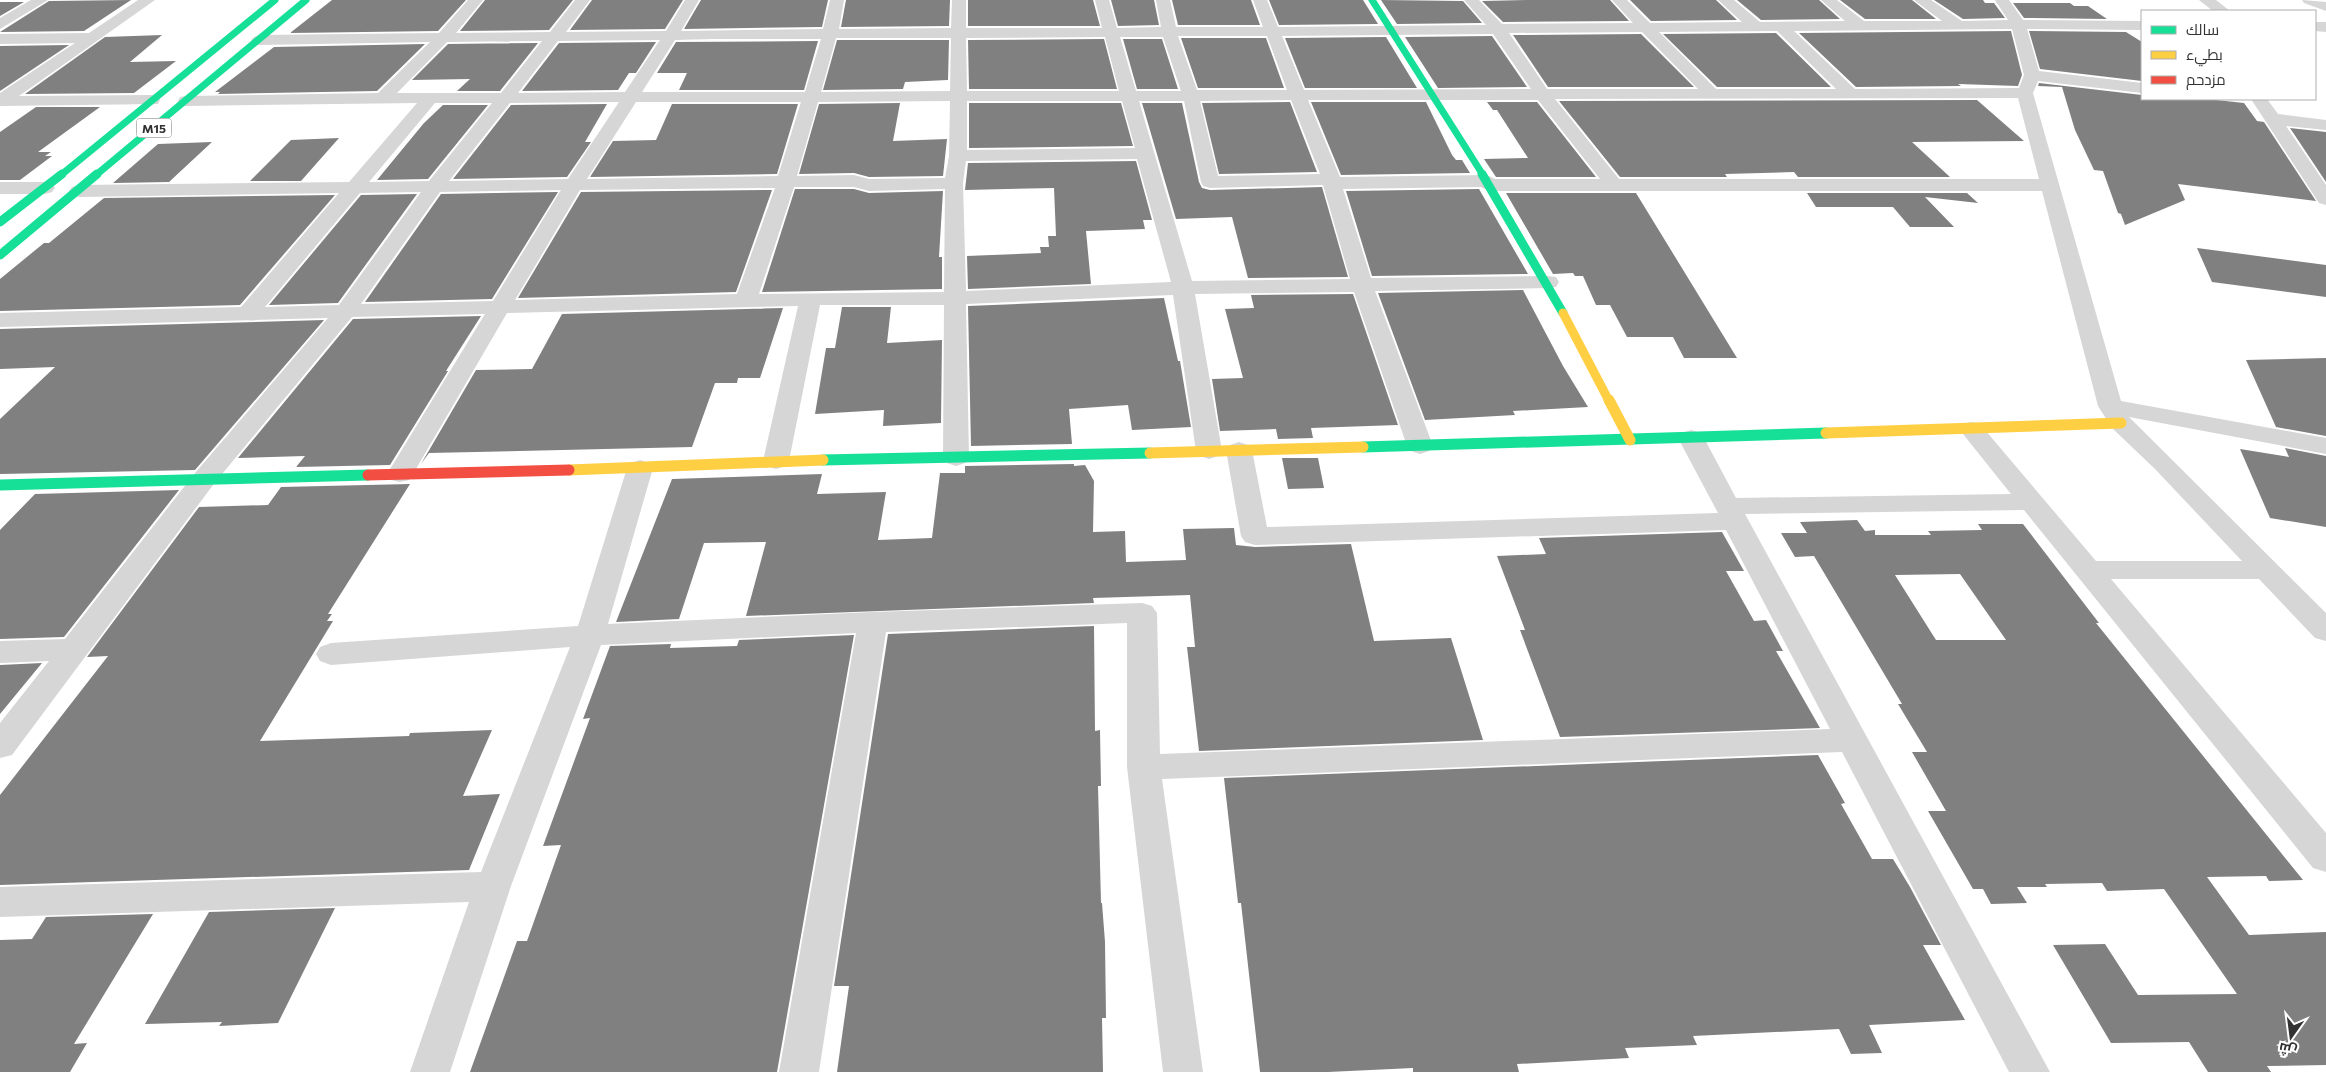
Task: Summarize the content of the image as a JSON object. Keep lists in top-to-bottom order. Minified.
{"streets":{"main road":["M15"]},"legend":["سالك","بطيء","مزدحم"],"north":"bottom"}
